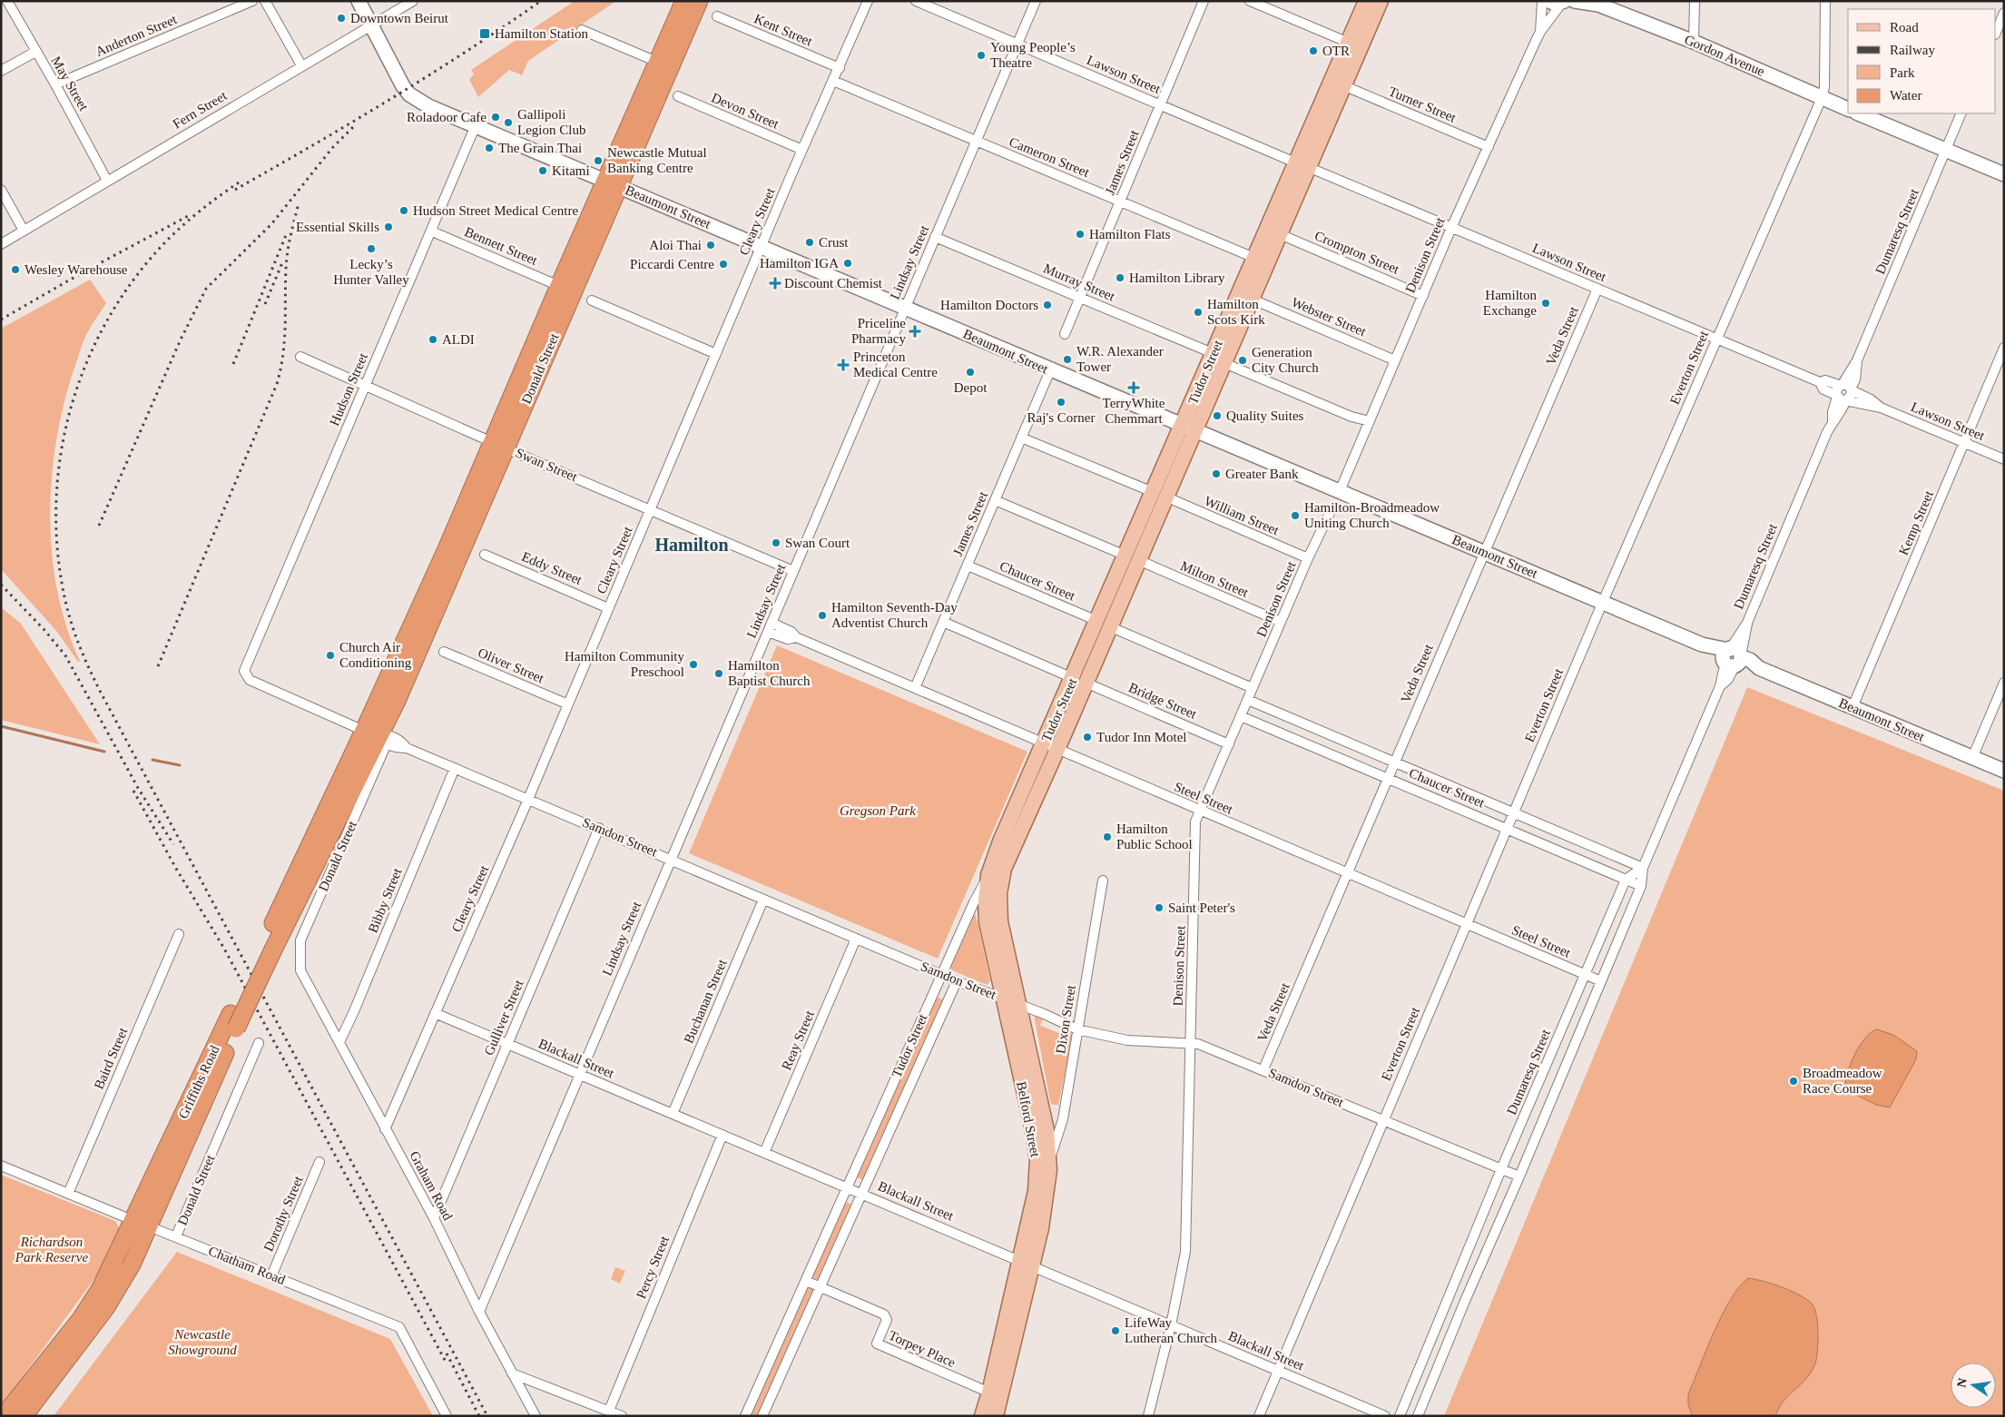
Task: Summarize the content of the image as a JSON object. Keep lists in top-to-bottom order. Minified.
{"streets":{"highway":["Donald Street","Griffiths Road"],"main road":["Gordon Avenue","Beaumont Street","Tudor Street","Belford Street"],"street":["Kent Street","Anderton Street","Lawson Street","May Street","Turner Street","Fern Street","Devon Street","Cameron Street","James Street","Cleary Street","Dumaresq Street","Bennett Street","Crompton Street","Denison Street","Lindsay Street","Murray Street","Webster Street","Veda Street","Everton Street","Hudson Street","Swan Street","William Street","Kemp Street","Eddy Street","Milton Street","Chaucer Street","Oliver Street","Bridge Street","Steel Street","Samdon Street","Bibby Street","Buchanan Street","Gulliver Street","Dixon Street","Reay Street","Baird Street","Blackall Street","Graham Road","Dorothy Street","Chatham Road","Percy Street","Torpey Place"]},"crossings":[["Kent Street","Cleary Street"],["Anderton Street","May Street"],["Gordon Avenue","Denison Street"],["Gordon Avenue","Everton Street"],["Lawson Street","James Street"],["Lawson Street","Dumaresq Street"],["Lawson Street","Denison Street"],["Lawson Street","Lindsay Street"],["Lawson Street","Veda Street"],["Lawson Street","Everton Street"],["Lawson Street","Tudor Street"],["Lawson Street","Kemp Street"],["May Street","Fern Street"],["Turner Street","Denison Street"],["Turner Street","Tudor Street"],["Fern Street","Beaumont Street"],["Devon Street","Cleary Street"],["Cameron Street","James Street"],["Cameron Street","Cleary Street"],["Cameron Street","Lindsay Street"],["Cameron Street","Tudor Street"],["James Street","Beaumont Street"],["James Street","Murray Street"],["James Street","William Street"],["James Street","Milton Street"],["James Street","Chaucer Street"],["James Street","Bridge Street"],["James Street","Steel Street"],["Beaumont Street","Cleary Street"],["Beaumont Street","Dumaresq Street"],["Beaumont Street","Denison Street"],["Beaumont Street","Lindsay Street"],["Beaumont Street","Veda Street"],["Beaumont Street","Everton Street"],["Beaumont Street","Donald Street"],["Beaumont Street","Tudor Street"],["Beaumont Street","Hudson Street"],["Beaumont Street","Kemp Street"],["Cleary Street","Swan Street"],["Cleary Street","Eddy Street"],["Cleary Street","Oliver Street"],["Cleary Street","Samdon Street"],["Cleary Street","Blackall Street"],["Cleary Street","Graham Road"],["Dumaresq Street","Chaucer Street"],["Dumaresq Street","Steel Street"],["Dumaresq Street","Samdon Street"],["Bennett Street","Donald Street"],["Bennett Street","Hudson Street"],["Crompton Street","Denison Street"],["Crompton Street","Tudor Street"],["Denison Street","Murray Street"],["Denison Street","Webster Street"],["Denison Street","William Street"],["Denison Street","Milton Street"],["Denison Street","Chaucer Street"],["Denison Street","Bridge Street"],["Denison Street","Steel Street"],["Denison Street","Samdon Street"],["Denison Street","Blackall Street"],["Lindsay Street","Murray Street"],["Lindsay Street","Swan Street"],["Lindsay Street","Steel Street"],["Lindsay Street","Samdon Street"],["Lindsay Street","Blackall Street"],["Lindsay Street","Graham Road"],["Murray Street","Tudor Street"],["Webster Street","Tudor Street"],["Veda Street","Chaucer Street"],["Veda Street","Steel Street"],["Veda Street","Samdon Street"],["Everton Street","Chaucer Street"],["Everton Street","Steel Street"],["Everton Street","Samdon Street"],["Everton Street","Blackall Street"],["Donald Street","Swan Street"],["Donald Street","Samdon Street"],["Donald Street","Griffiths Road"],["Donald Street","Graham Road"],["Donald Street","Chatham Road"],["Tudor Street","William Street"],["Tudor Street","Milton Street"],["Tudor Street","Chaucer Street"],["Tudor Street","Bridge Street"],["Tudor Street","Steel Street"],["Tudor Street","Samdon Street"],["Tudor Street","Blackall Street"],["Tudor Street","Belford Street"],["Tudor Street","Torpey Place"],["Hudson Street","Swan Street"],["Hudson Street","Samdon Street"],["Samdon Street","Bibby Street"],["Samdon Street","Buchanan Street"],["Samdon Street","Gulliver Street"],["Samdon Street","Dixon Street"],["Samdon Street","Reay Street"],["Samdon Street","Griffiths Road"],["Samdon Street","Belford Street"],["Bibby Street","Graham Road"],["Buchanan Street","Blackall Street"],["Gulliver Street","Blackall Street"],["Gulliver Street","Graham Road"],["Dixon Street","Belford Street"],["Reay Street","Blackall Street"],["Baird Street","Chatham Road"],["Blackall Street","Belford Street"],["Blackall Street","Percy Street"],["Griffiths Road","Chatham Road"],["Belford Street","Torpey Place"],["Dorothy Street","Chatham Road"]],"districts":["Hamilton"],"parks":["Gregson Park","Richardson Park Reserve","Newcastle Showground"],"places":{"other":["Downtown Beirut","OTR","Young People’s Theatre","Roladoor Cafe","Gallipoli Legion Club","The Grain Thai","Newcastle Mutual Banking Centre","Kitami","Hudson Street Medical Centre","Essential Skills","Hamilton Flats","Crust","Aloi Thai","Lecky’s Hunter Valley","Hamilton IGA","Piccardi Centre","Wesley Warehouse","Hamilton Library","Hamilton Exchange","Hamilton Doctors","Hamilton Scots Kirk","ALDI","W.R. Alexander Tower","Generation City Church","Depot","Raj's Corner","Quality Suites","Greater Bank","Hamilton-Broadmeadow Uniting Church","Swan Court","Hamilton Seventh-Day Adventist Church","Church Air Conditioning","Hamilton Community Preschool","Hamilton Baptist Church","Tudor Inn Motel","Hamilton Public School","Saint Peter's","Broadmeadow Race Course","LifeWay Lutheran Church"],"transit":["Hamilton Station"],"health":["Discount Chemist","Priceline Pharmacy","Princeton Medical Centre","TerryWhite Chemmart"]},"legend":["Road","Railway","Park","Water"],"north":"left"}
